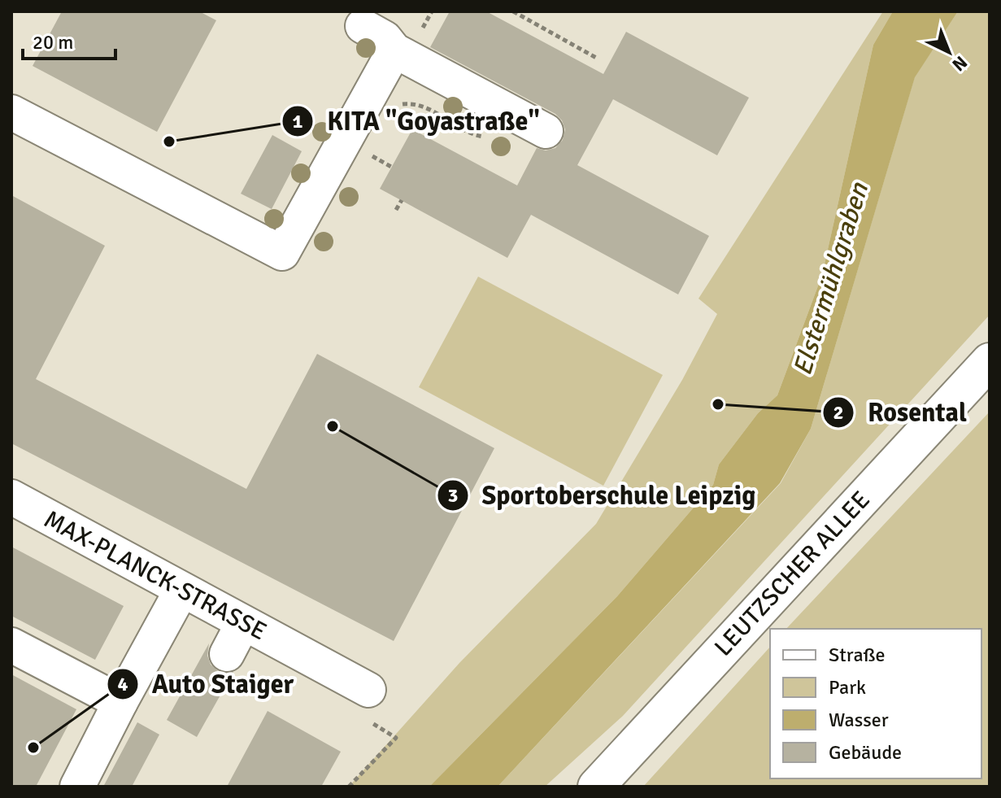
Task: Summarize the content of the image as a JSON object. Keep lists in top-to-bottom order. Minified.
{"streets":{"main road":["LEUTZSCHER ALLEE"],"street":["MAX-PLANCK-STRASSE"]},"water":["Elstermühlgraben"],"places":["KITA \"Goyastraße\"","Rosental","Sportoberschule Leipzig","Auto Staiger"],"legend":["Straße","Park","Wasser","Gebäude"],"scale_bar":"20 m","north":"bottom right"}
